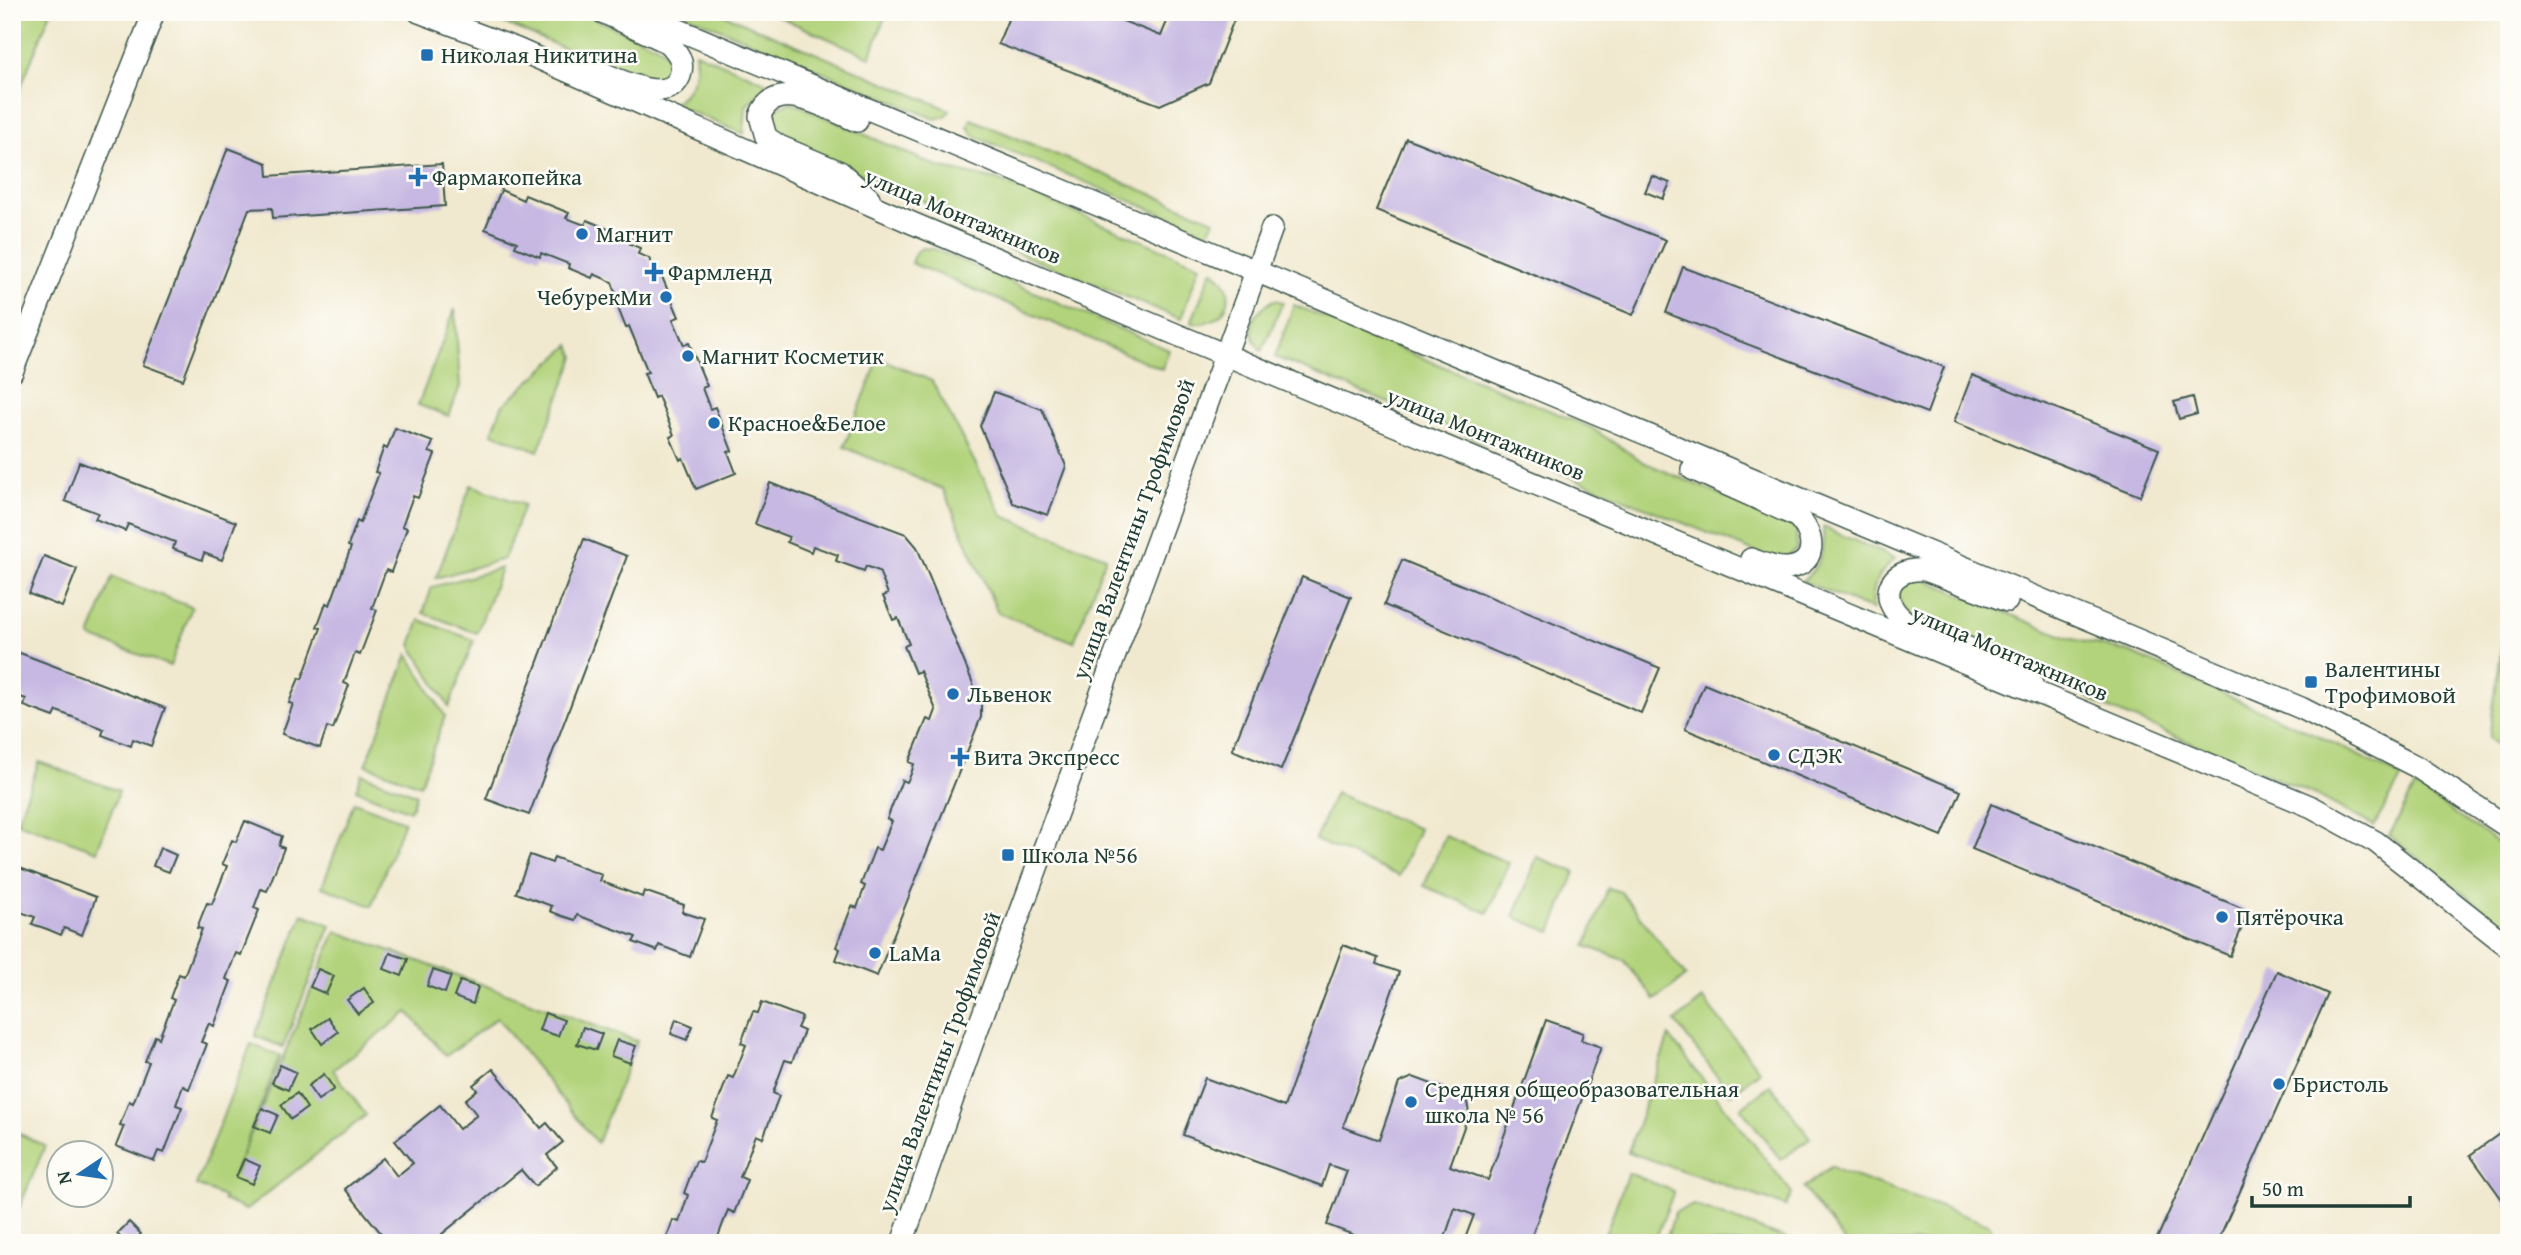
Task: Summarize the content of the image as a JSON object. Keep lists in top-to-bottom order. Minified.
{"streets":{"street":["улица Монтажников","улица Валентины Трофимовой"]},"crossings":[["улица Монтажников","улица Валентины Трофимовой"]],"places":{"transit":["Николая Никитина","Валентины Трофимовой","Школа №56"],"health":["Фармакопейка","Фармленд","Вита Экспресс"],"other":["Магнит","ЧебурекМи","Магнит Косметик","Красное&Белое","Львенок","СДЭК","Пятёрочка","LaMa","Бристоль","Средняя общеобразовательная школа № 56"]},"scale_bar":"50 m","north":"left"}
